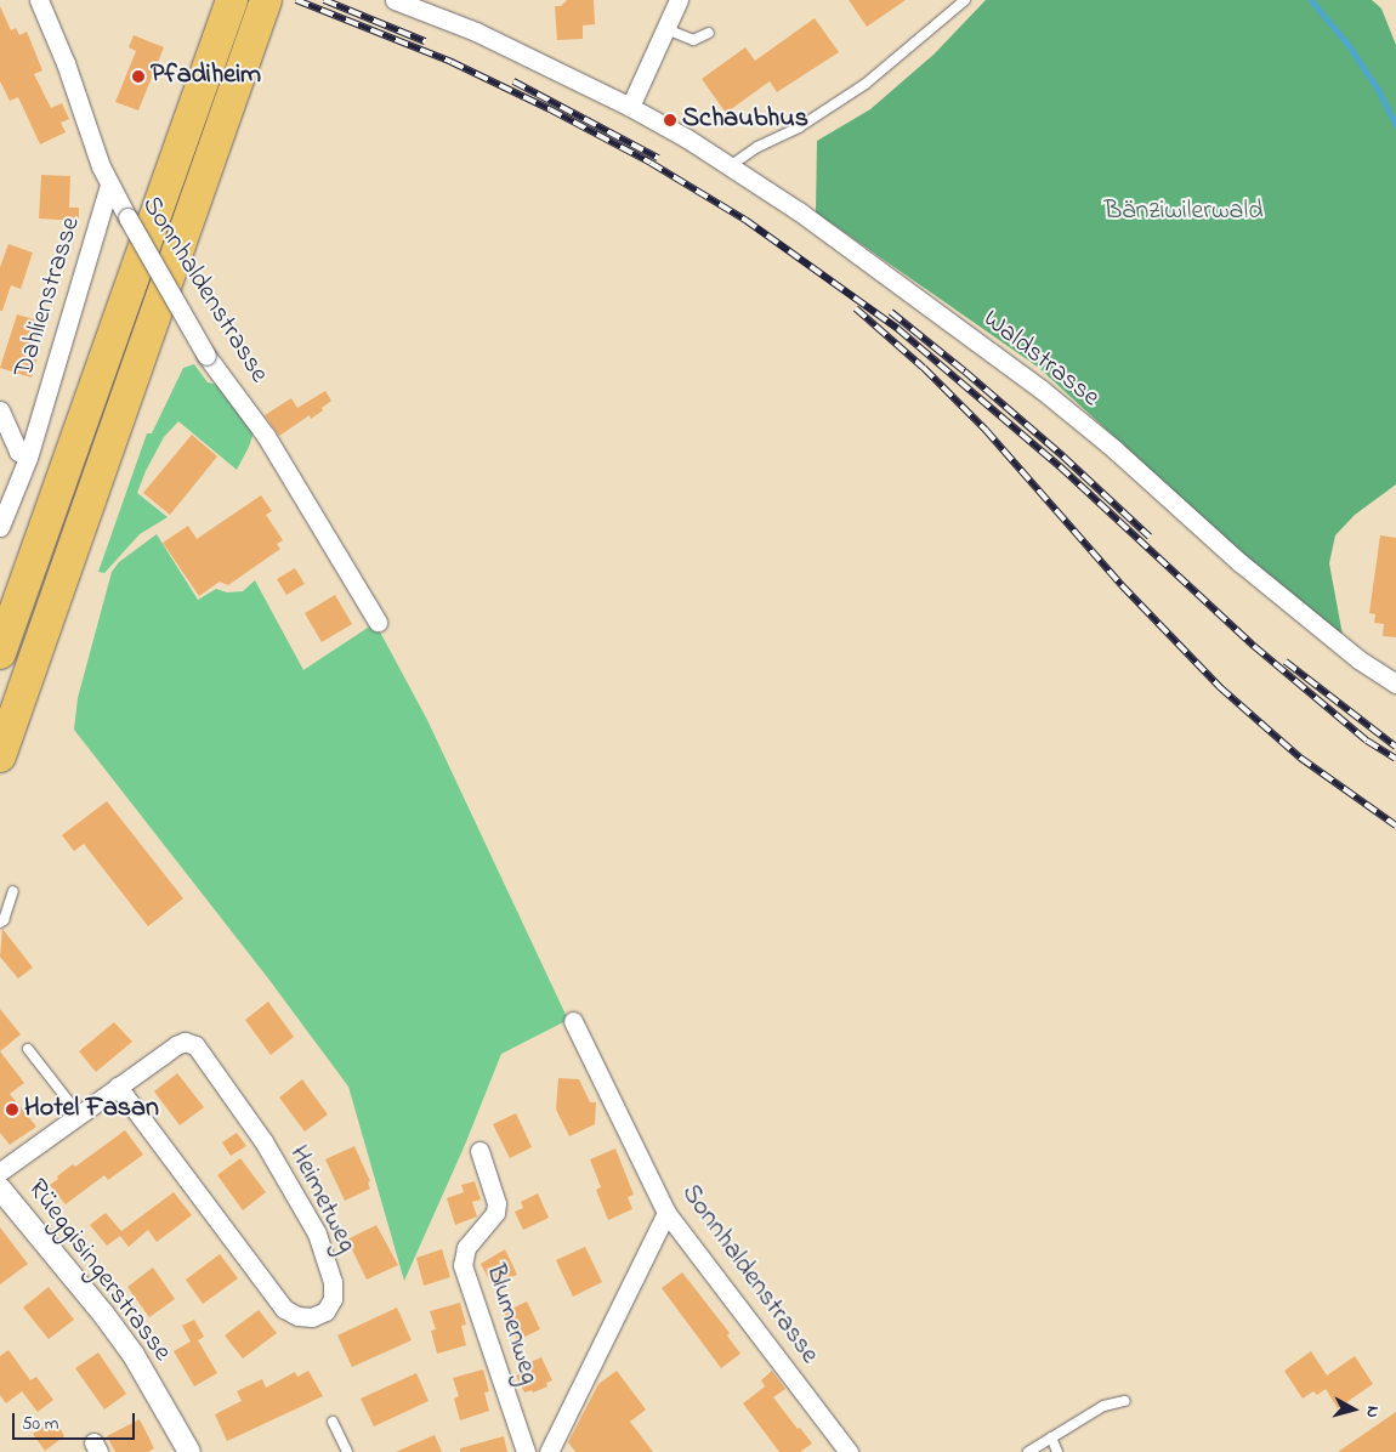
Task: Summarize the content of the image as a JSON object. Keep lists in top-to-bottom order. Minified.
{"streets":{"street":["Sonnhaldenstrasse","Dahlienstrasse","Waldstrasse","Heimetweg","Rüeggisingerstrasse","Blumenweg"]},"crossings":[["Sonnhaldenstrasse","Dahlienstrasse"]],"parks":["Bänziwilerwald"],"places":["Pfadiheim","Schaubhus","Hotel Fasan"],"scale_bar":"50 m","north":"right"}
